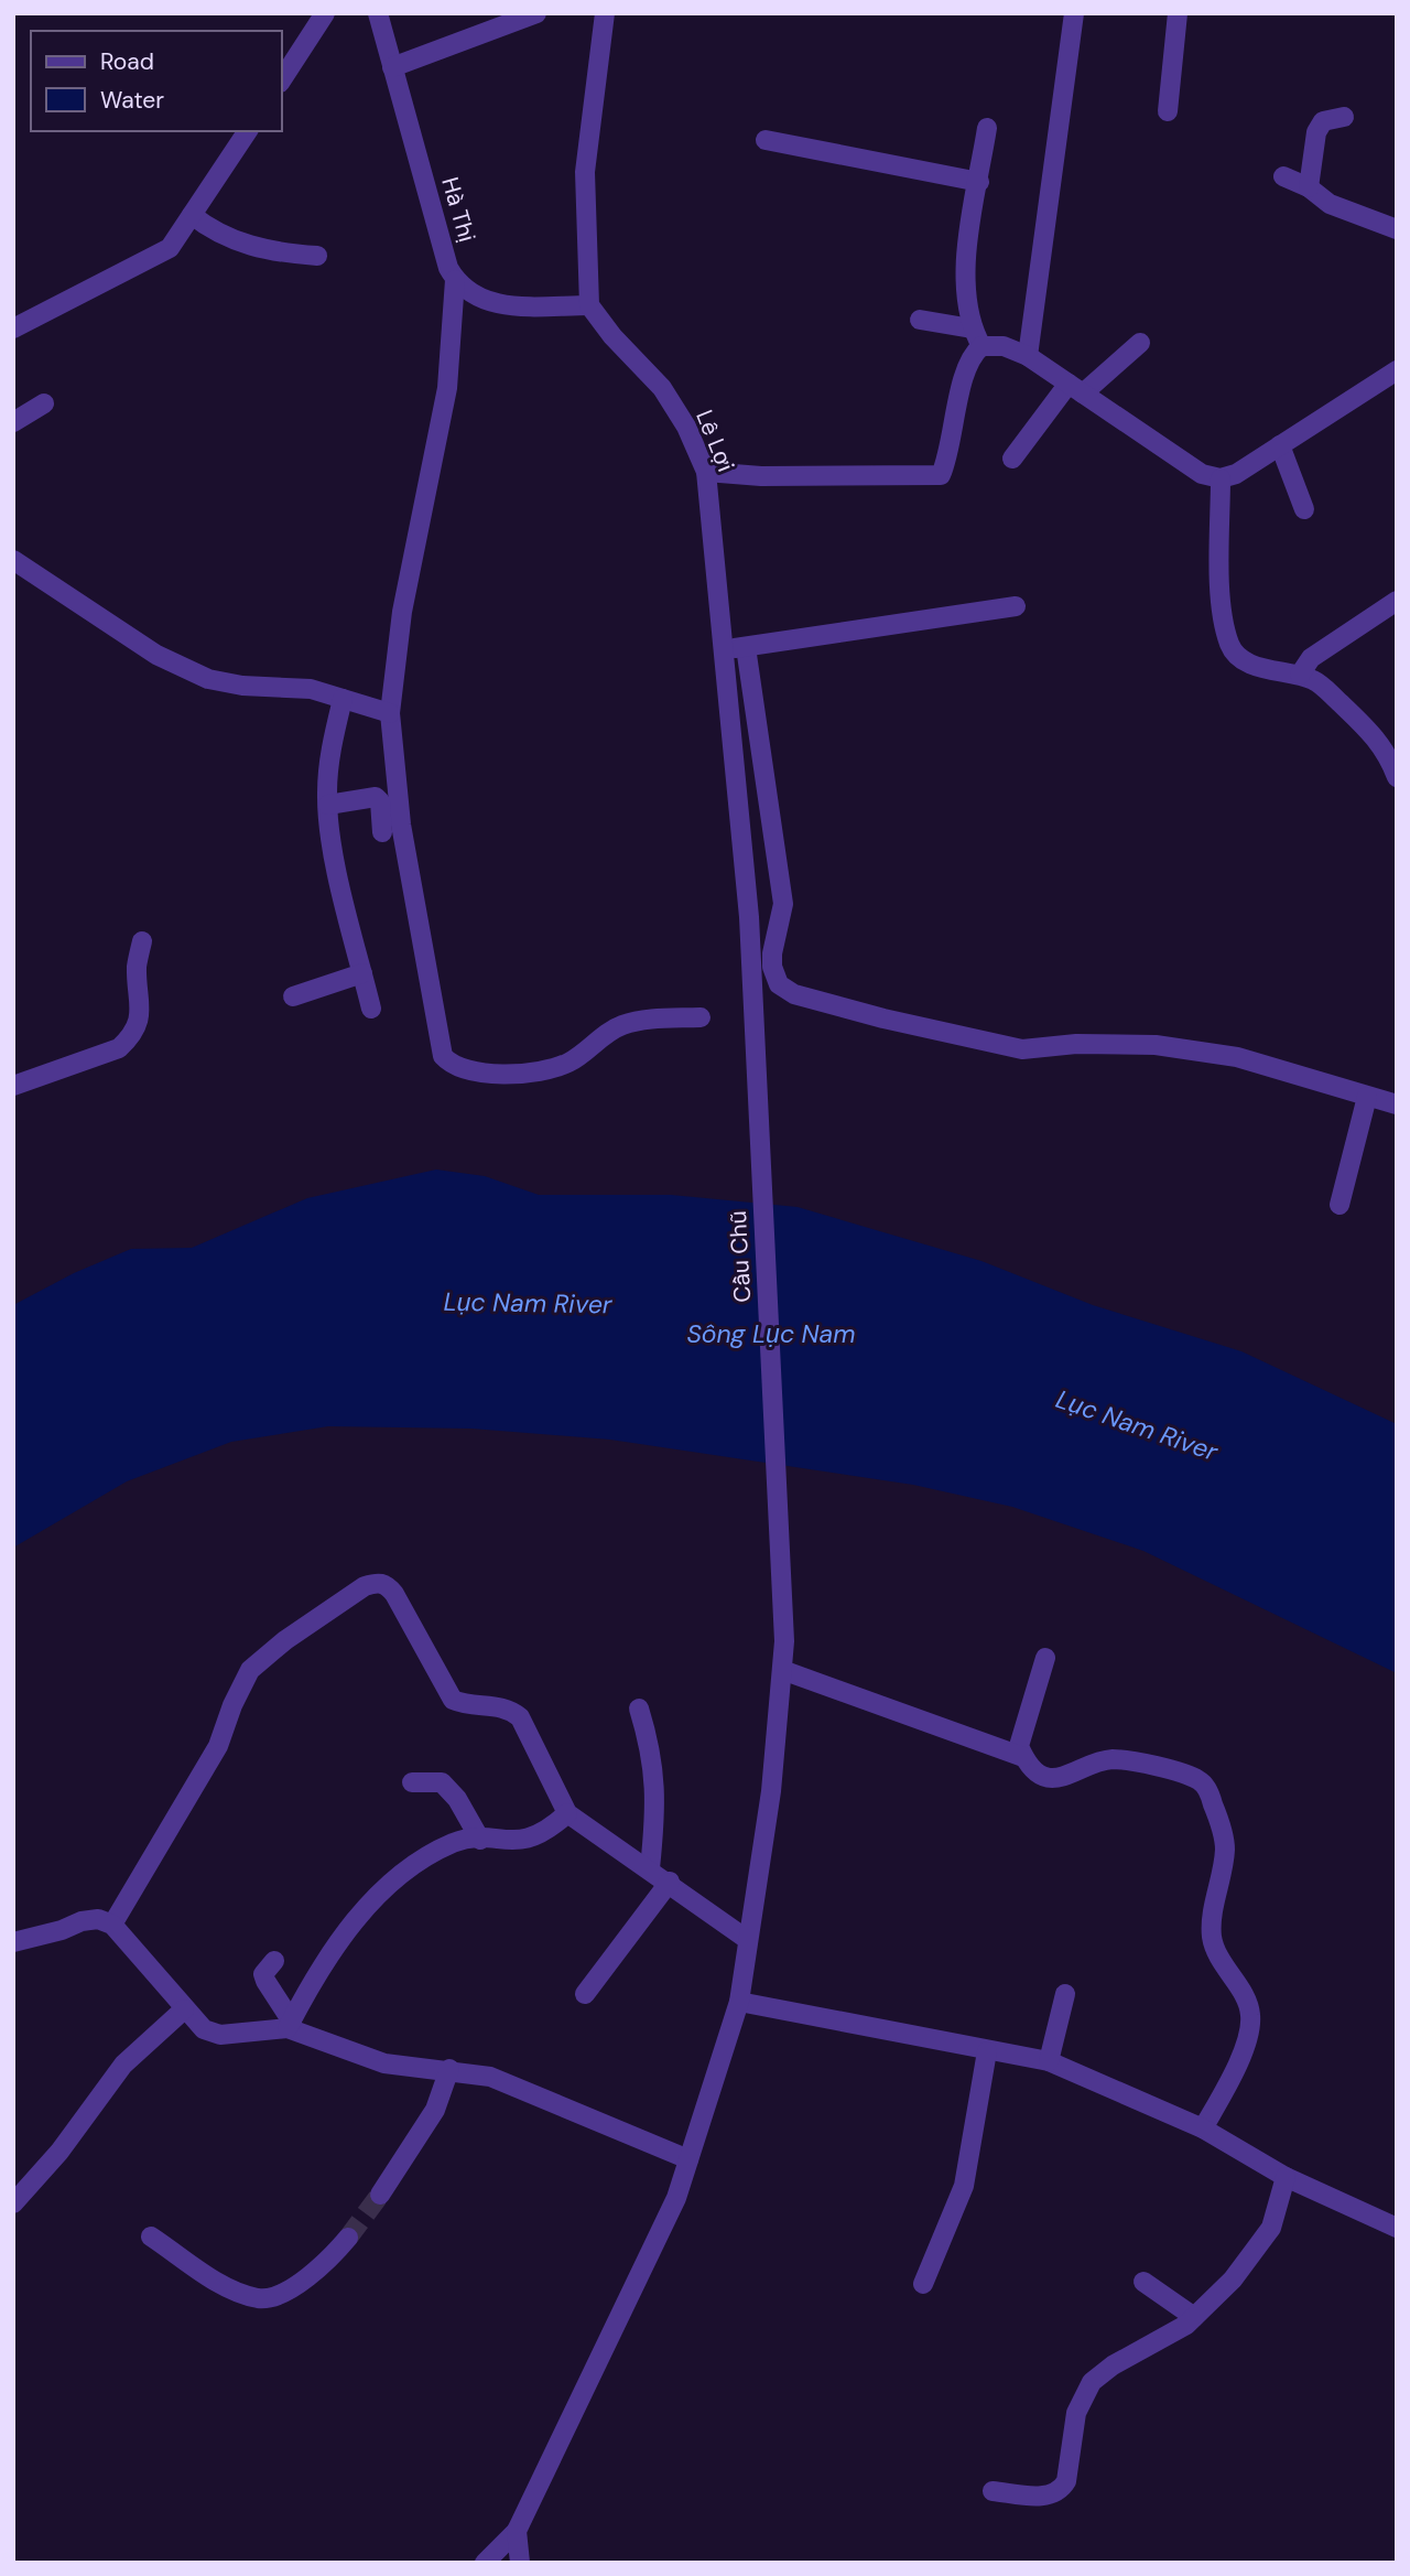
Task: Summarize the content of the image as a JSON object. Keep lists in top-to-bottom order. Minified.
{"streets":{"street":["Hà Thị","Lê Lợi","Cầu Chũ"]},"crossings":[["Lê Lợi","Cầu Chũ"]],"water":["Lục Nam River","Sông Lục Nam"],"legend":["Road","Water"]}
